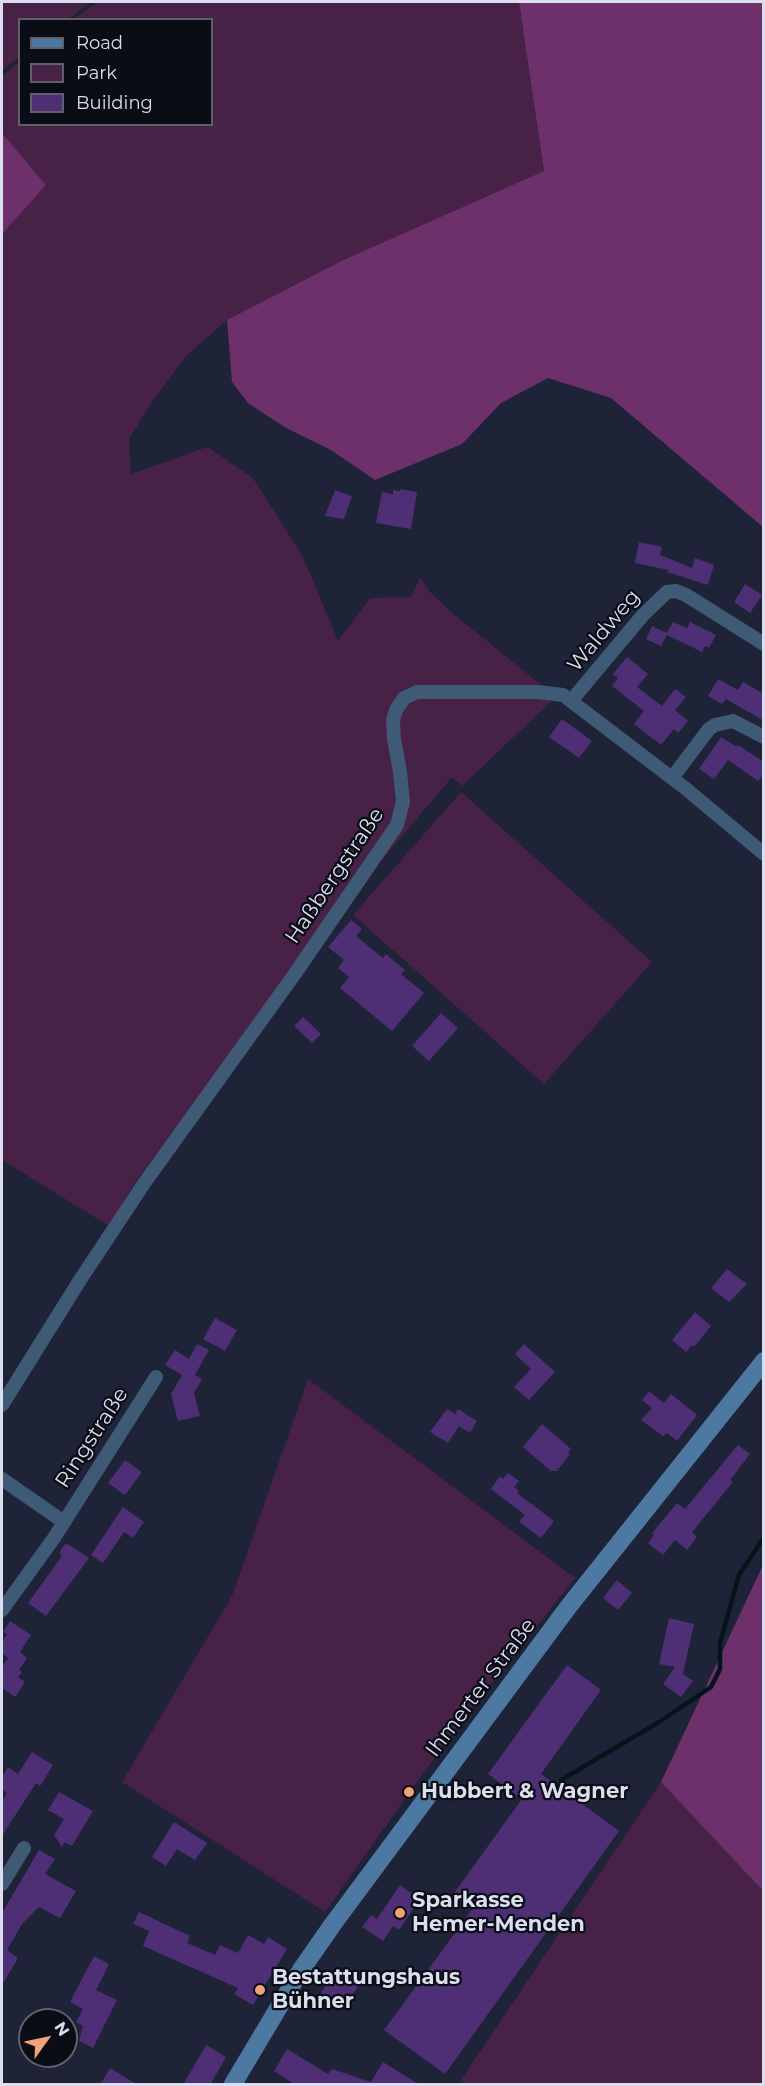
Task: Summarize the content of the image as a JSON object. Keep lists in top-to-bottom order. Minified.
{"streets":{"main road":["Ihmerter Straße"],"street":["Waldweg","Haßbergstraße","Ringstraße"]},"crossings":[["Waldweg","Haßbergstraße"]],"places":["Hubbert & Wagner","Sparkasse Hemer-Menden","Bestattungshaus Bühner"],"legend":["Road","Park","Building"],"north":"top right"}
